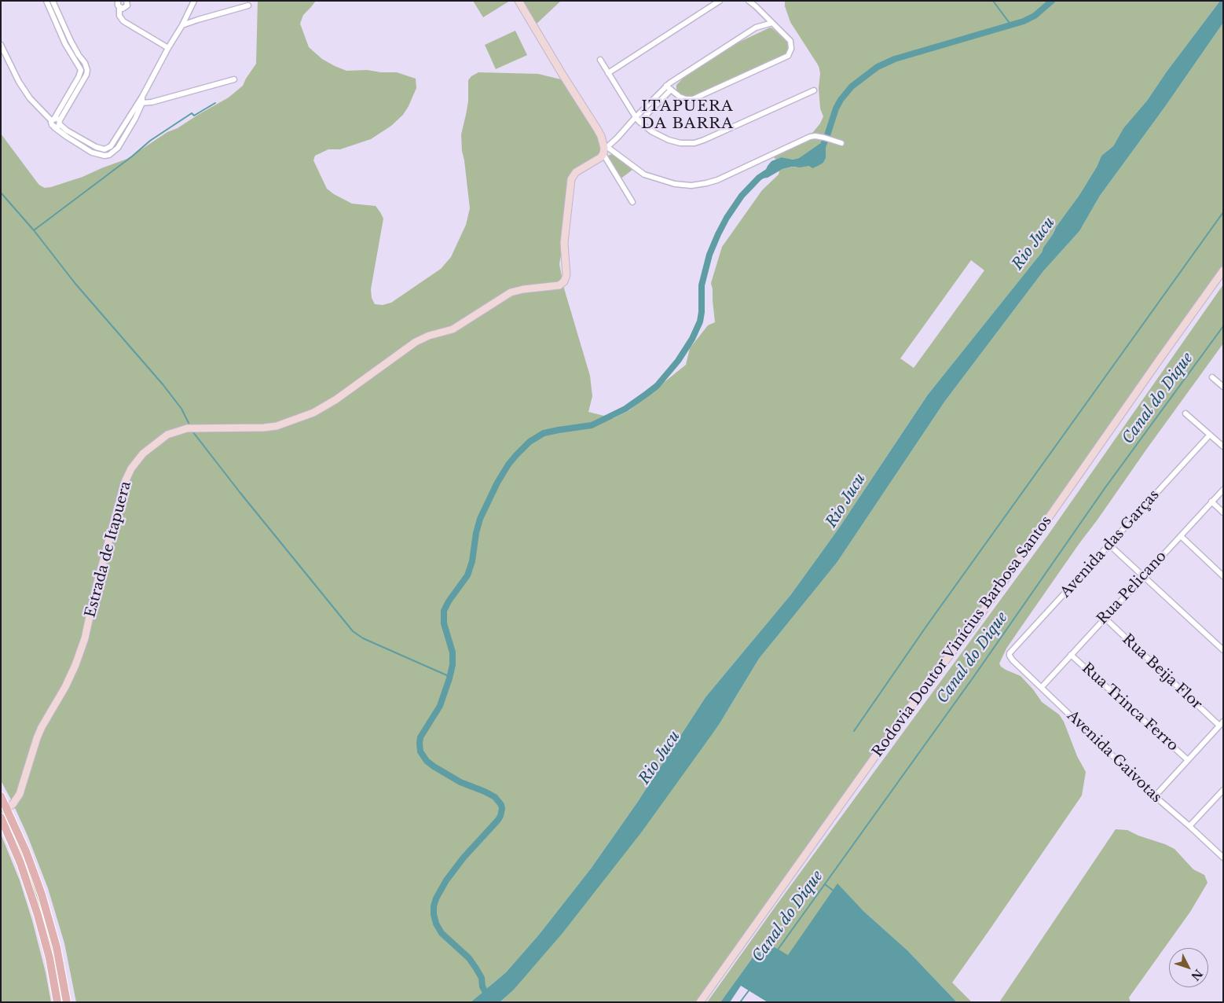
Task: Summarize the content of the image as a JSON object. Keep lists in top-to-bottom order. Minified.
{"streets":{"street":["Avenida das Garças","Estrada de Itapuera","Rua Pelicano","Rodovia Doutor Vinícius Barbosa Santos","Rua Beija Flor","Rua Trinca Ferro","Avenida Gaivotas"]},"crossings":[["Avenida das Garças","Avenida Gaivotas"],["Rua Pelicano","Rua Beija Flor"],["Rua Pelicano","Rua Trinca Ferro"],["Rua Pelicano","Avenida Gaivotas"]],"districts":["ITAPUERA DA BARRA"],"water":["Rio Jucu","Canal do Dique"],"north":"bottom right"}
